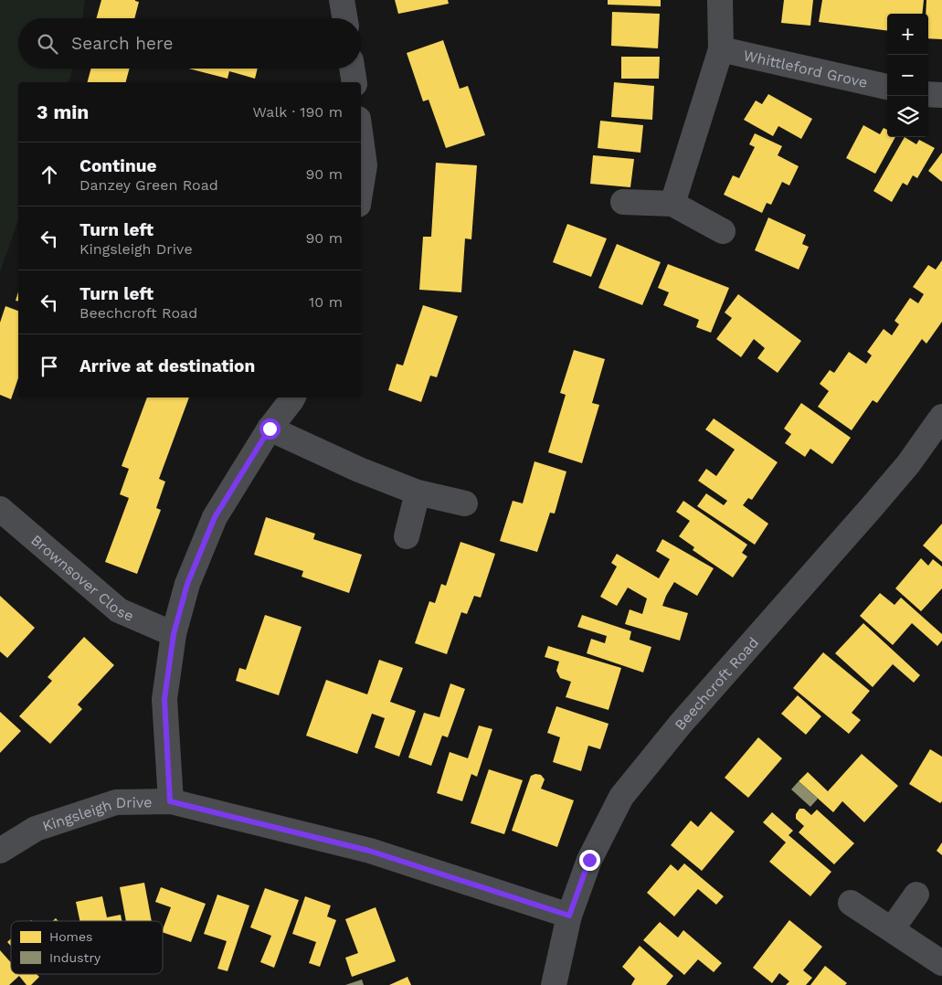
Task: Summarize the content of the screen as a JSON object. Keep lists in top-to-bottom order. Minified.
{"streets":{"street":["Whittleford Grove","Brownsover Close","Beechcroft Road","Kingsleigh Drive"]},"crossings":[["Beechcroft Road","Kingsleigh Drive"]],"legend":["Homes","Industry"],"page":{"map_buttons":["+","−"],"search":"Search here","heading":["3 min","Walk · 190 m"],"list":[["Continue","Danzey Green Road","90 m"],["Turn left","Kingsleigh Drive","90 m"],["Turn left","Beechcroft Road","10 m"],"Arrive at destination"]}}
